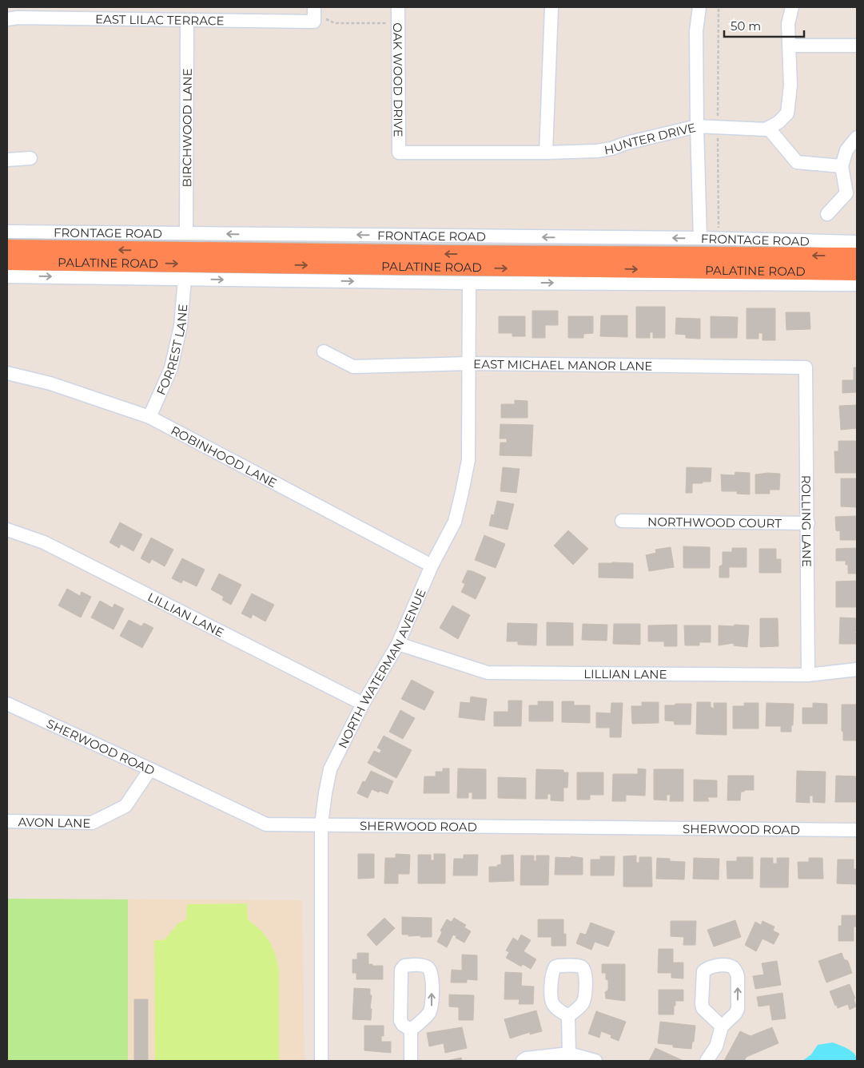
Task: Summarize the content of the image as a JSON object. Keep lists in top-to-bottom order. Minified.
{"streets":{"highway":["PALATINE ROAD"],"street":["EAST LILAC TERRACE","OAK WOOD DRIVE","BIRCHWOOD LANE","HUNTER DRIVE","FRONTAGE ROAD","FORREST LANE","EAST MICHAEL MANOR LANE","ROBINHOOD LANE","NORTHWOOD COURT","ROLLING LANE","LILLIAN LANE","NORTH WATERMAN AVENUE","SHERWOOD ROAD","AVON LANE"]},"crossings":[["EAST LILAC TERRACE","BIRCHWOOD LANE"],["OAK WOOD DRIVE","HUNTER DRIVE"],["BIRCHWOOD LANE","FRONTAGE ROAD"],["FORREST LANE","ROBINHOOD LANE"],["EAST MICHAEL MANOR LANE","ROLLING LANE"],["EAST MICHAEL MANOR LANE","NORTH WATERMAN AVENUE"],["ROBINHOOD LANE","NORTH WATERMAN AVENUE"],["NORTHWOOD COURT","ROLLING LANE"],["ROLLING LANE","LILLIAN LANE"],["LILLIAN LANE","NORTH WATERMAN AVENUE"],["NORTH WATERMAN AVENUE","SHERWOOD ROAD"],["SHERWOOD ROAD","AVON LANE"]],"scale_bar":"50 m"}
